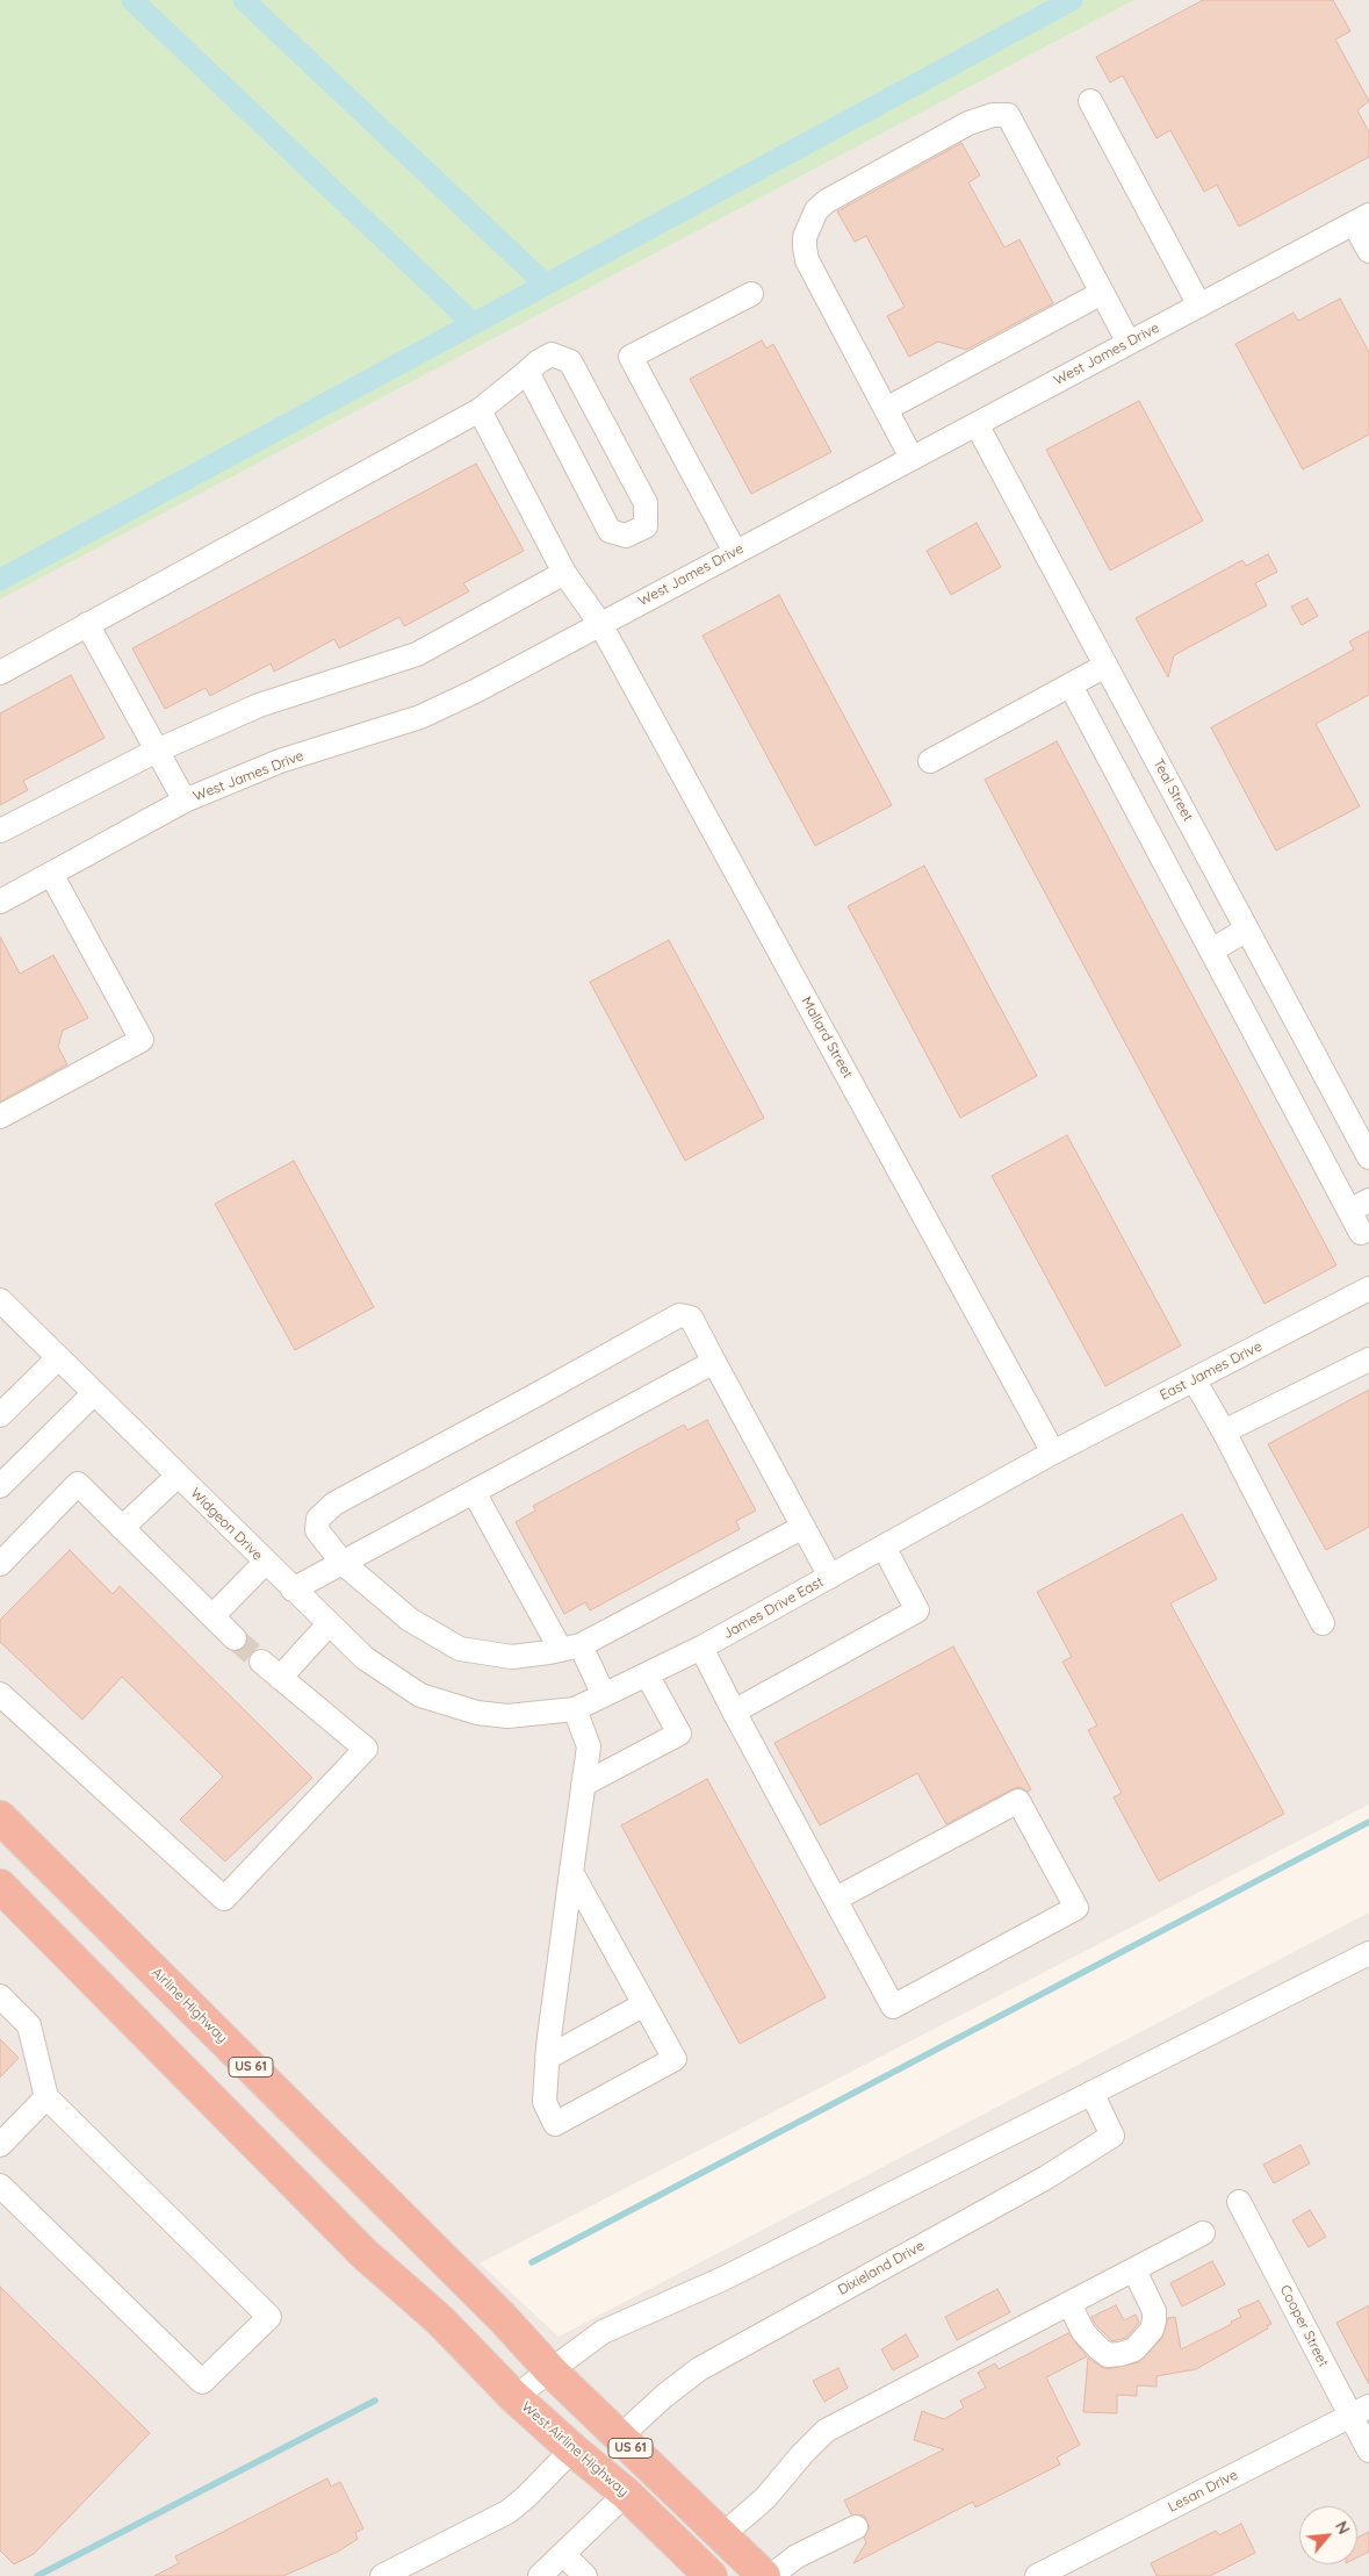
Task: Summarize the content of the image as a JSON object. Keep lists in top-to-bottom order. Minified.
{"streets":{"highway":["Airline Highway","US 61","West Airline Highway"],"street":["West James Drive","Teal Street","Mallard Street","East James Drive","Widgeon Drive","James Drive East","Dixieland Drive","Cooper Street","Lesan Drive"]},"crossings":[["West James Drive","Teal Street"],["West James Drive","Mallard Street"],["Mallard Street","East James Drive"],["Mallard Street","James Drive East"],["East James Drive","James Drive East"],["Widgeon Drive","James Drive East"],["Airline Highway","US 61"],["US 61","Dixieland Drive"],["Cooper Street","Lesan Drive"]],"north":"top right"}
